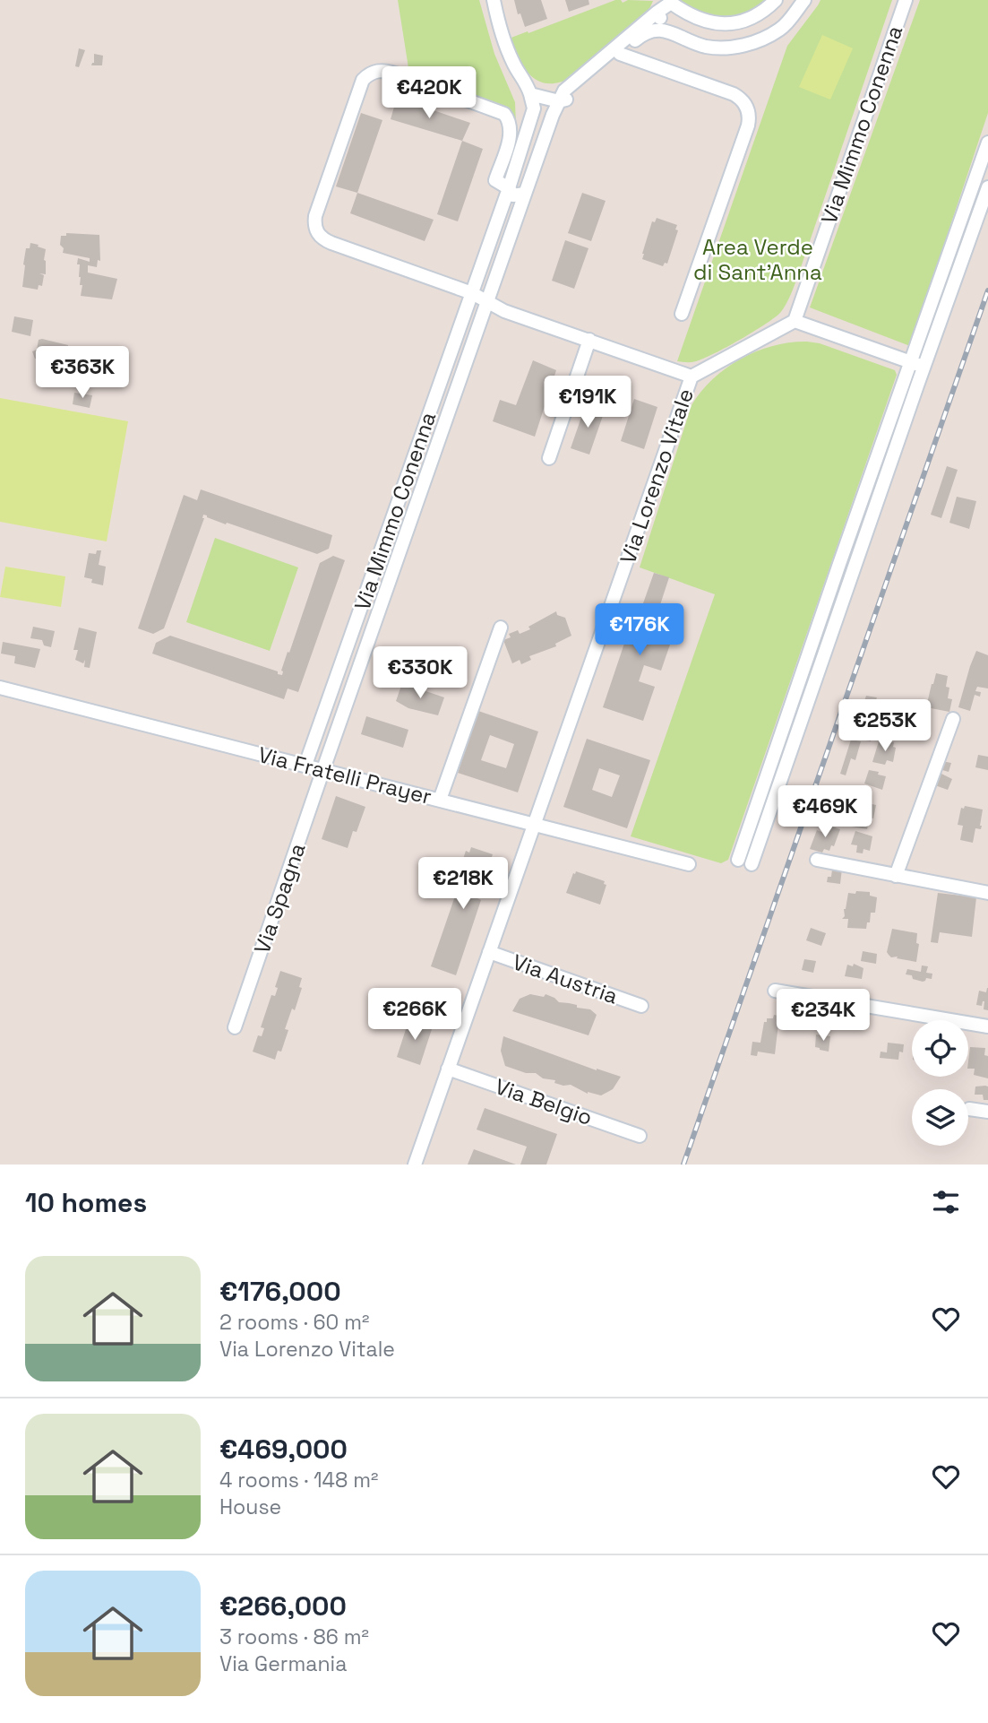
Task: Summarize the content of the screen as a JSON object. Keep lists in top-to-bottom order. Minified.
{"streets":{"street":["Via Mimmo Conenna","Via Lorenzo Vitale","Via Fratelli Prayer","Via Spagna","Via Austria","Via Belgio"]},"crossings":[["Via Mimmo Conenna","Via Fratelli Prayer"],["Via Mimmo Conenna","Via Spagna"],["Via Lorenzo Vitale","Via Fratelli Prayer"],["Via Lorenzo Vitale","Via Austria"],["Via Lorenzo Vitale","Via Belgio"],["Via Fratelli Prayer","Via Spagna"]],"parks":["Area Verde di Sant'Anna"],"page":{"price":["€420K","€363K","€191K","€176K","€330K","€253K","€469K","€218K","€266K","€234K"],"heading":"10 homes","list":[{"name":"€176,000","note":"2 rooms · 60 m² · Via Lorenzo Vitale"},{"name":"€469,000","note":"4 rooms · 148 m² · House"},{"name":"€266,000","note":"3 rooms · 86 m² · Via Germania"}]}}
